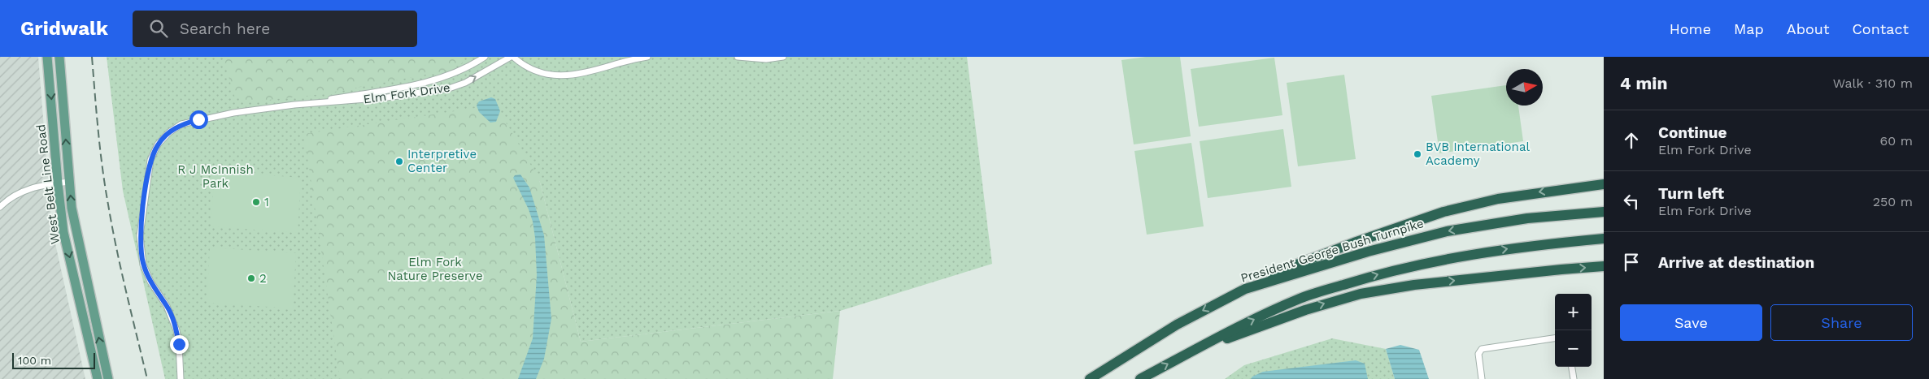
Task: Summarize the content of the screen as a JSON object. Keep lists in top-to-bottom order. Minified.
{"streets":{"highway":["President George Bush Turnpike"],"main road":["West Belt Line Road"],"street":["Elm Fork Drive"]},"parks":["R J McInnish Park","Elm Fork Nature Preserve"],"places":["BVB International Academy","Interpretive Center","1","2"],"scale_bar":"100 m","north":"right","page":{"header":"Gridwalk","search":"Search here","nav":["Home","Map","About","Contact"],"heading":["4 min","Walk · 310 m"],"list":[["Continue","Elm Fork Drive","60 m"],["Turn left","Elm Fork Drive","250 m"],"Arrive at destination"],"buttons":["Save","Share"],"map_buttons":["+","−"],"scale":"100 m"}}
